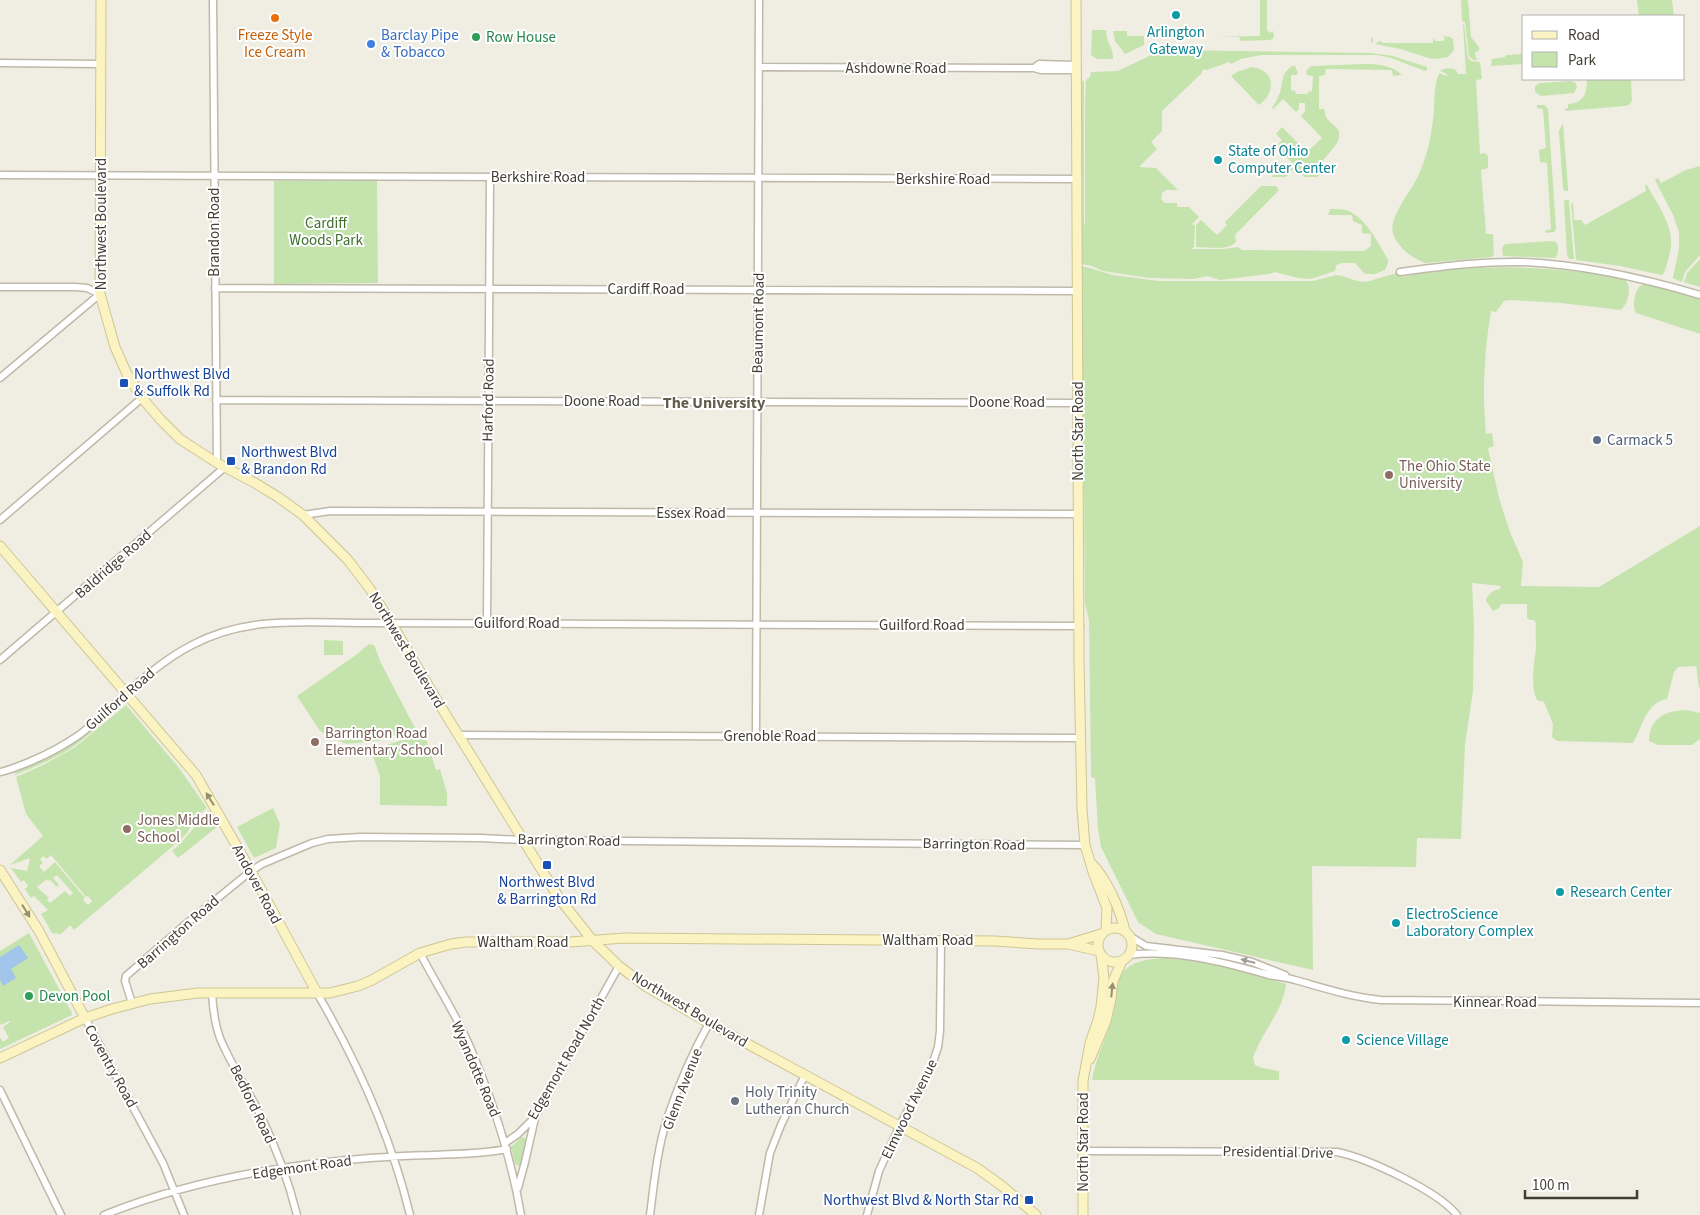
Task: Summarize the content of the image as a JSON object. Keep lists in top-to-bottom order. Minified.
{"streets":{"street":["Ashdowne Road","Berkshire Road","Northwest Boulevard","Brandon Road","Cardiff Road","Beaumont Road","Harford Road","Doone Road","North Star Road","Essex Road","Baldridge Road","Guilford Road","Grenoble Road","Barrington Road","Andover Road","Waltham Road","Kinnear Road","Edgemont Road North","Coventry Road","Wyandotte Road","Glenn Avenue","Bedford Road","Elmwood Avenue","Presidential Drive","Edgemont Road"]},"crossings":[["Ashdowne Road","Beaumont Road"],["Ashdowne Road","North Star Road"],["Berkshire Road","Northwest Boulevard"],["Berkshire Road","Brandon Road"],["Berkshire Road","Beaumont Road"],["Berkshire Road","Harford Road"],["Berkshire Road","North Star Road"],["Northwest Boulevard","Brandon Road"],["Northwest Boulevard","Essex Road"],["Northwest Boulevard","Baldridge Road"],["Northwest Boulevard","Guilford Road"],["Northwest Boulevard","Grenoble Road"],["Northwest Boulevard","Barrington Road"],["Northwest Boulevard","Waltham Road"],["Northwest Boulevard","Edgemont Road North"],["Northwest Boulevard","Glenn Avenue"],["Northwest Boulevard","Elmwood Avenue"],["Brandon Road","Cardiff Road"],["Brandon Road","Doone Road"],["Brandon Road","Baldridge Road"],["Cardiff Road","Beaumont Road"],["Cardiff Road","Harford Road"],["Cardiff Road","North Star Road"],["Beaumont Road","Doone Road"],["Beaumont Road","Essex Road"],["Beaumont Road","Guilford Road"],["Beaumont Road","Grenoble Road"],["Harford Road","Doone Road"],["Harford Road","Essex Road"],["Harford Road","Guilford Road"],["Doone Road","North Star Road"],["North Star Road","Essex Road"],["North Star Road","Guilford Road"],["North Star Road","Grenoble Road"],["North Star Road","Barrington Road"],["North Star Road","Waltham Road"],["North Star Road","Kinnear Road"],["North Star Road","Presidential Drive"],["Baldridge Road","Andover Road"],["Guilford Road","Andover Road"],["Barrington Road","Andover Road"],["Barrington Road","Waltham Road"],["Andover Road","Waltham Road"],["Andover Road","Edgemont Road"],["Waltham Road","Kinnear Road"],["Waltham Road","Coventry Road"],["Waltham Road","Wyandotte Road"],["Waltham Road","Bedford Road"],["Waltham Road","Elmwood Avenue"],["Edgemont Road North","Wyandotte Road"],["Edgemont Road North","Edgemont Road"],["Coventry Road","Edgemont Road"],["Wyandotte Road","Edgemont Road"],["Bedford Road","Edgemont Road"]],"one_way":["Coventry Road"],"districts":["The University"],"parks":["Cardiff Woods Park"],"places":{"other":["Arlington Gateway","Freeze Style Ice Cream","Row House","Barclay Pipe & Tobacco","State of Ohio Computer Center","Carmack 5","The Ohio State University","Barrington Road Elementary School","Jones Middle School","Research Center","ElectroScience Laboratory Complex","Devon Pool","Science Village","Holy Trinity Lutheran Church"],"transit":["Northwest Blvd & Suffolk Rd","Northwest Blvd & Brandon Rd","Northwest Blvd & Barrington Rd","Northwest Blvd & North Star Rd"]},"legend":["Road","Park"],"scale_bar":"100 m"}
